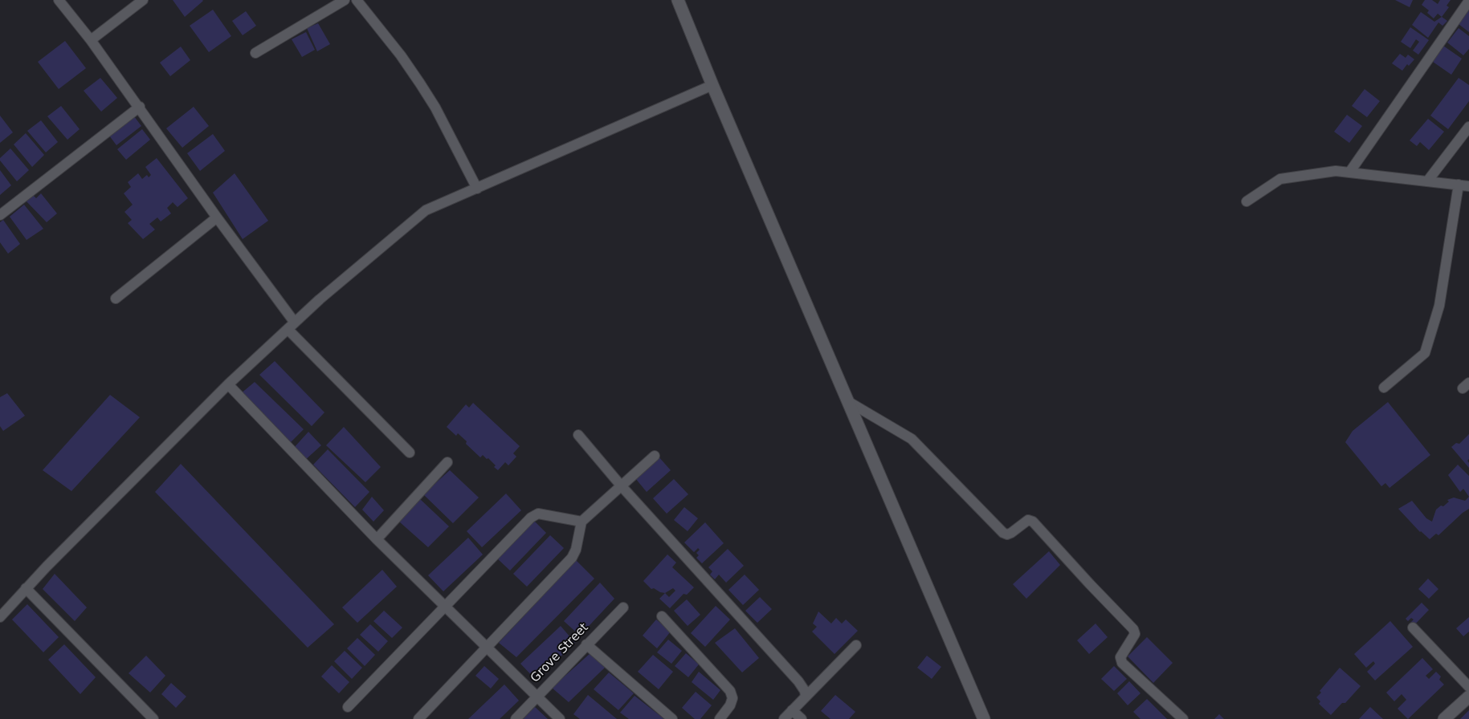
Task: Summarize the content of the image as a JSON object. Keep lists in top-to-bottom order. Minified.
{"streets":{"street":["Grove Street"]}}
